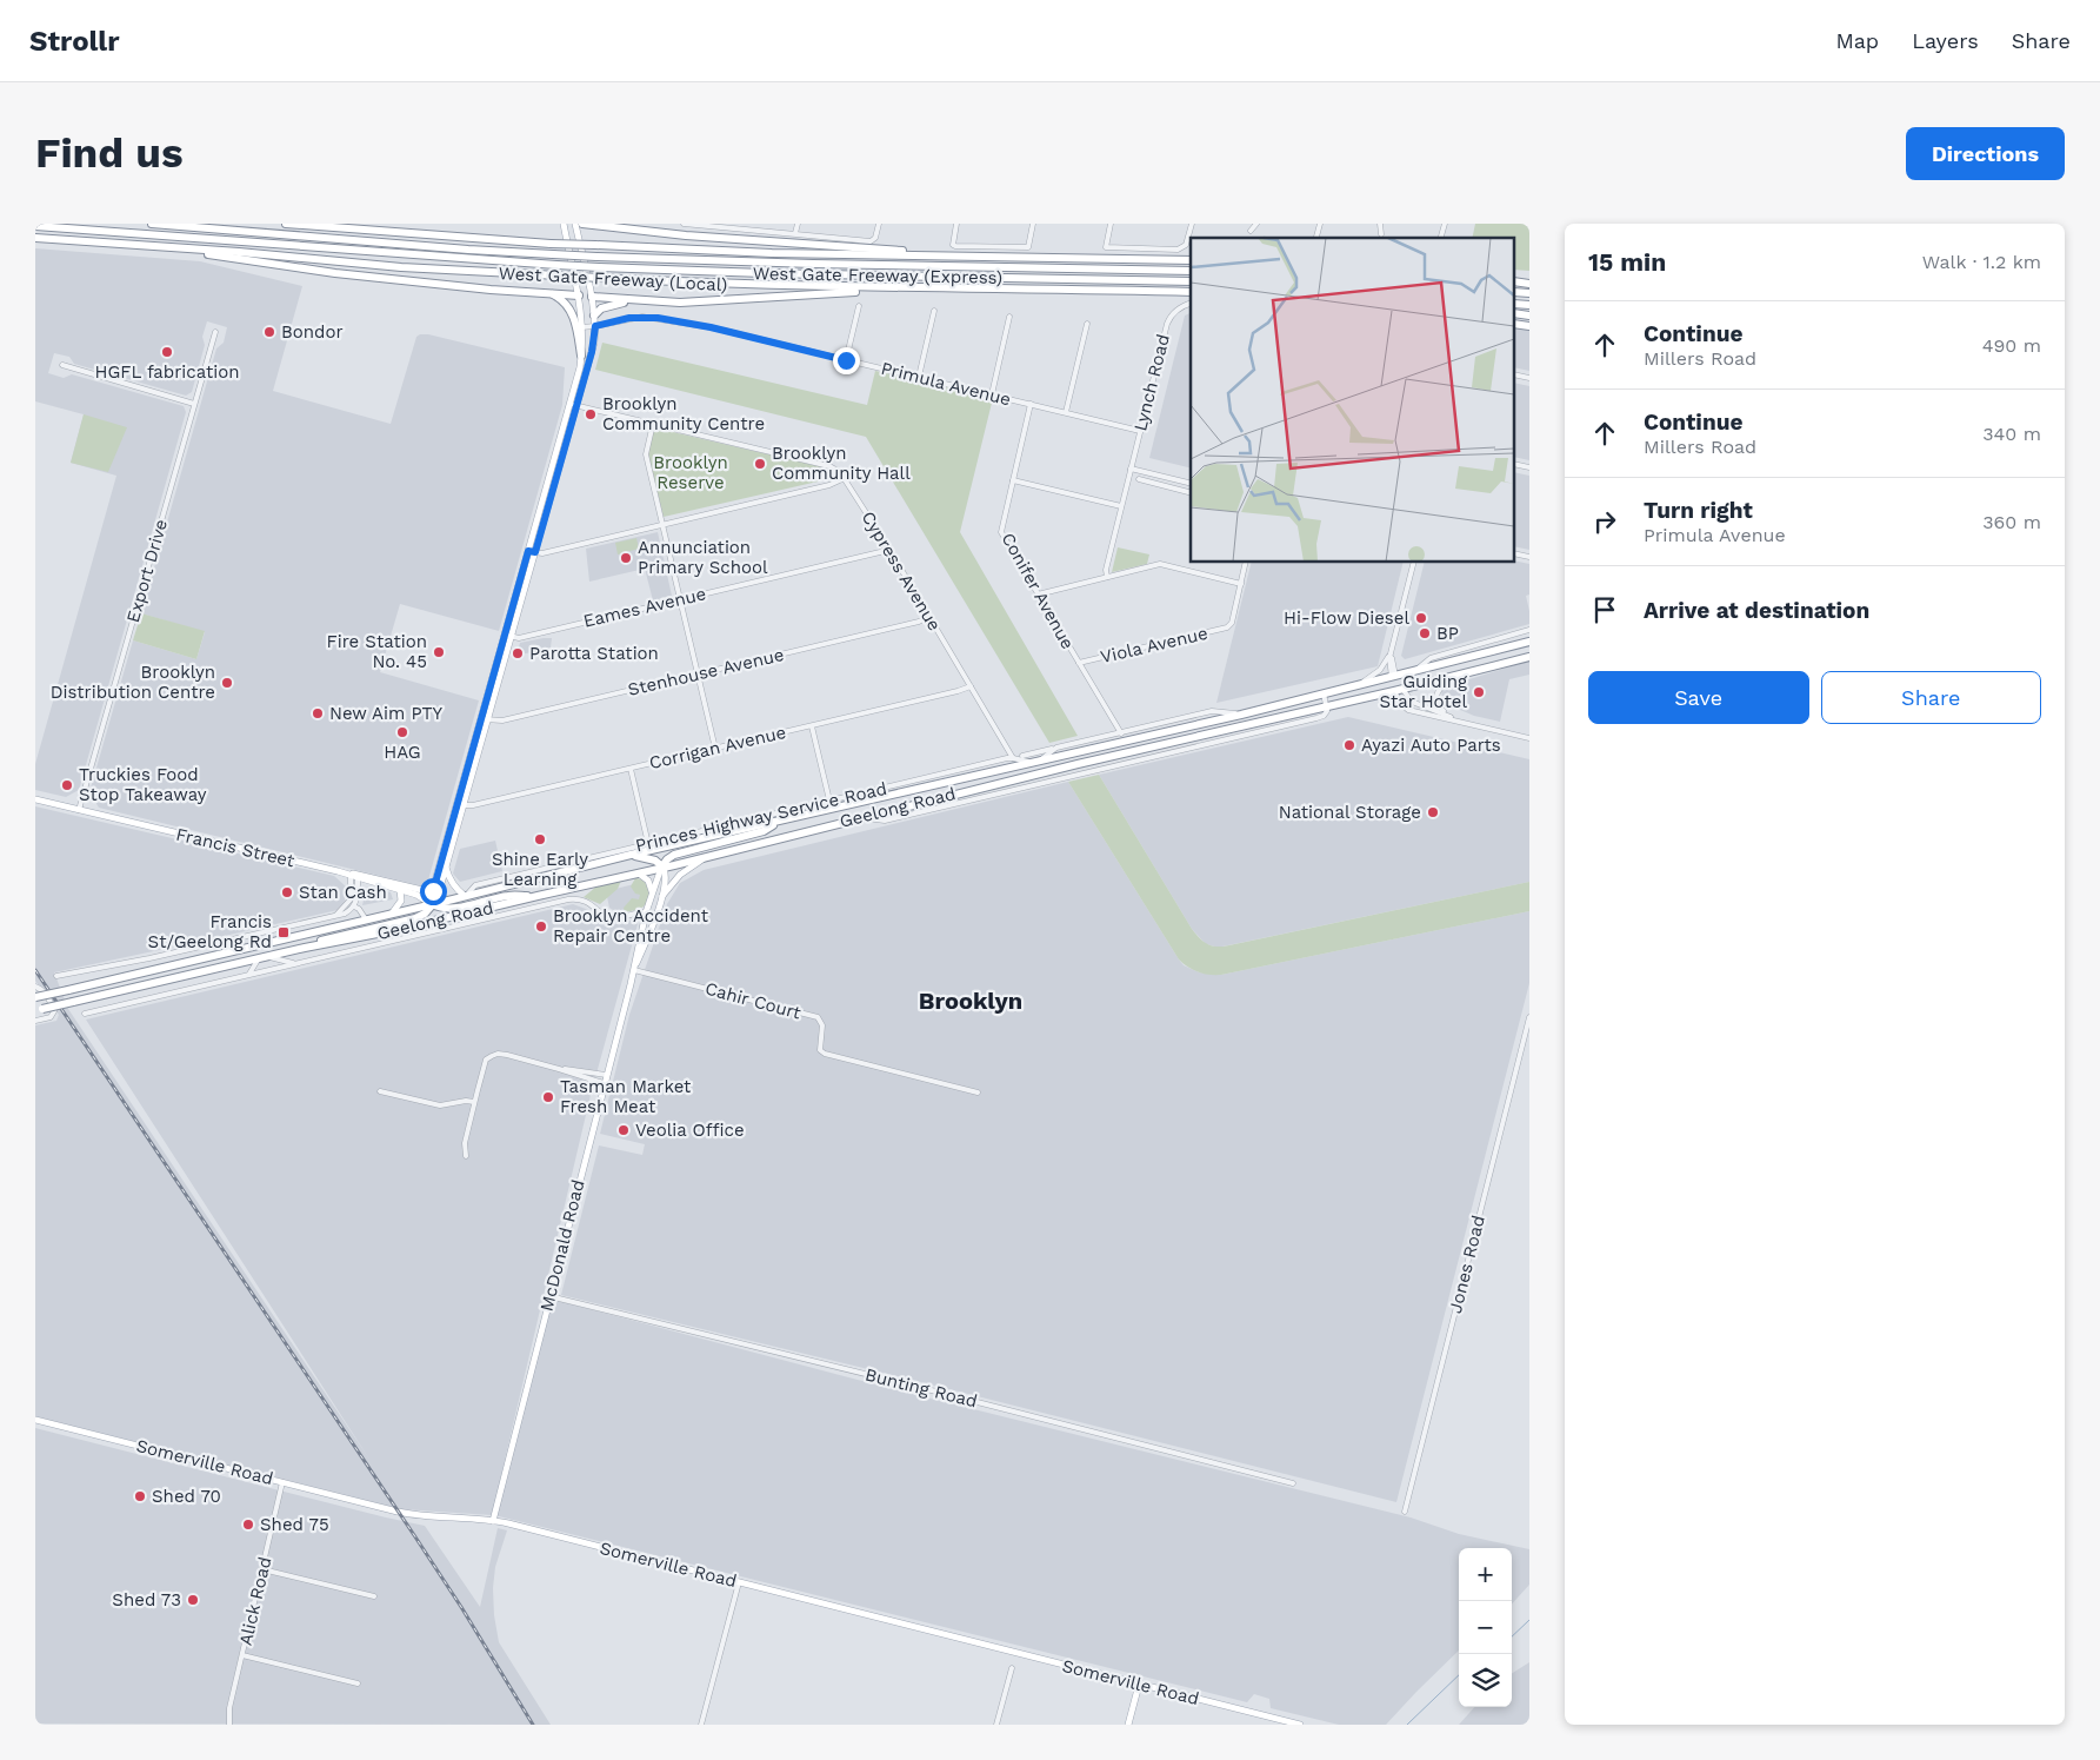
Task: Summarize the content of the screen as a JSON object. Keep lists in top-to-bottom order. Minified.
{"streets":{"highway":["West Gate Freeway (Express)","West Gate Freeway (Local)","Geelong Road"],"main road":["Francis Street","McDonald Road","Somerville Road"],"street":["Lynch Road","Primula Avenue","Export Drive","Cypress Avenue","Conifer Avenue","Eames Avenue","Viola Avenue","Stenhouse Avenue","Corrigan Avenue","Princes Highway Service Road","Cahir Court","Jones Road","Bunting Road","Alick Road"]},"crossings":[["Lynch Road","Primula Avenue"],["Primula Avenue","Conifer Avenue"],["Export Drive","Francis Street"],["Cypress Avenue","Eames Avenue"],["Cypress Avenue","Stenhouse Avenue"],["Cypress Avenue","Corrigan Avenue"],["Cypress Avenue","Princes Highway Service Road"],["Conifer Avenue","Viola Avenue"],["Geelong Road","Princes Highway Service Road"],["Geelong Road","McDonald Road"],["Cahir Court","McDonald Road"],["McDonald Road","Bunting Road"],["McDonald Road","Somerville Road"],["Somerville Road","Alick Road"]],"districts":["Brooklyn"],"parks":["Brooklyn Reserve"],"places":{"other":["Bondor","HGFL fabrication","Brooklyn Community Centre","Brooklyn Community Hall","Annunciation Primary School","Hi-Flow Diesel","BP","Fire Station No. 45","Parotta Station","Brooklyn Distribution Centre","Guiding Star Hotel","New Aim PTY","HAG","Ayazi Auto Parts","Truckies Food Stop Takeaway","National Storage","Shine Early Learning","Stan Cash","Brooklyn Accident Repair Centre","Tasman Market Fresh Meat","Veolia Office","Shed 70","Shed 75","Shed 73"],"transit":["Francis St/Geelong Rd"]},"page":{"header":"Strollr","nav":["Map","Layers","Share"],"buttons":["Directions",["Save","Share"]],"title":"Find us","heading":["15 min","Walk · 1.2 km"],"list":[["Continue","Millers Road","490 m"],["Continue","Millers Road","340 m"],["Turn right","Primula Avenue","360 m"],"Arrive at destination"],"map_buttons":["+","−"]}}
